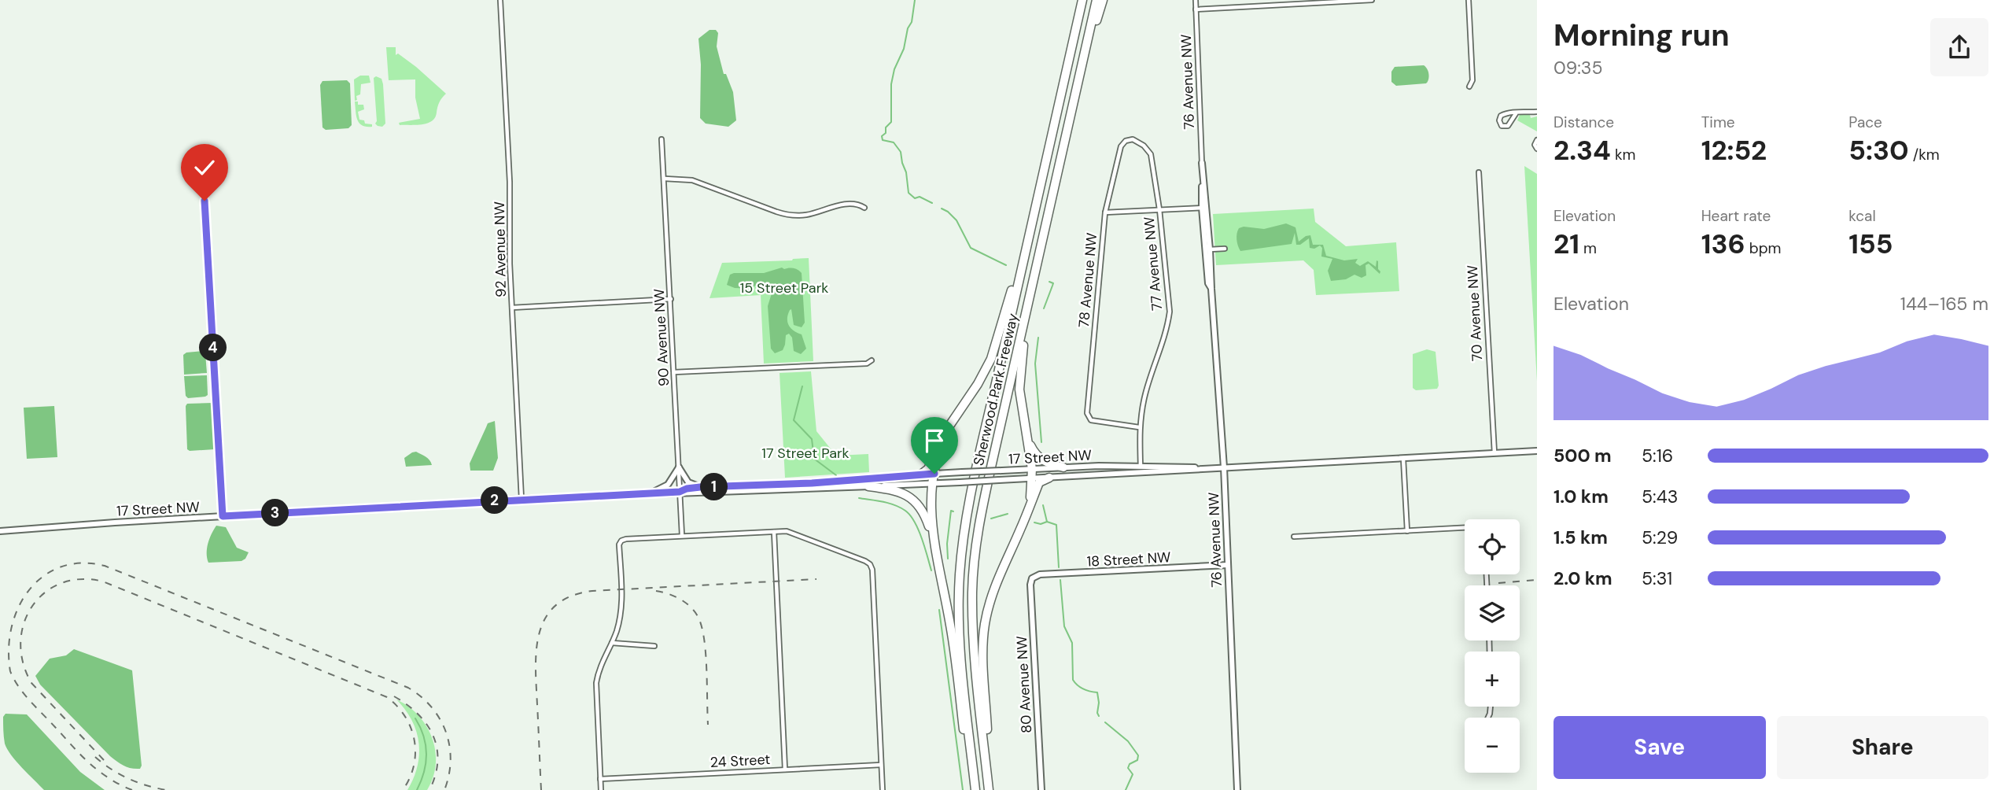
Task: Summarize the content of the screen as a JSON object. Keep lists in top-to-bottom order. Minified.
{"streets":{"highway":["Sherwood Park Freeway"],"main road":["76 Avenue NW","17 Street NW","18 Street NW","80 Avenue NW"],"street":["92 Avenue NW","77 Avenue NW","78 Avenue NW","70 Avenue NW","90 Avenue NW","24 Street"]},"crossings":[["76 Avenue NW","17 Street NW"],["76 Avenue NW","18 Street NW"],["92 Avenue NW","17 Street NW"],["77 Avenue NW","78 Avenue NW"],["77 Avenue NW","17 Street NW"],["70 Avenue NW","17 Street NW"],["90 Avenue NW","17 Street NW"],["18 Street NW","80 Avenue NW"]],"parks":["15 Street Park","17 Street Park"],"page":{"heading":["Morning run","09:35"],"stats":[["Distance","2.34 km"],["Time","12:52"],["Pace","5:30 /km"],["Elevation","21 m"],["Heart rate","136 bpm"],["kcal","155"]],"chart":["Elevation","144–165 m"],"pins":["4","1","2","3"],"list":[{"name":"500 m","note":"5:16"},{"name":"1.0 km","note":"5:43"},{"name":"1.5 km","note":"5:29"},{"name":"2.0 km","note":"5:31"}],"map_buttons":["+","−"],"buttons":["Save","Share"]}}
